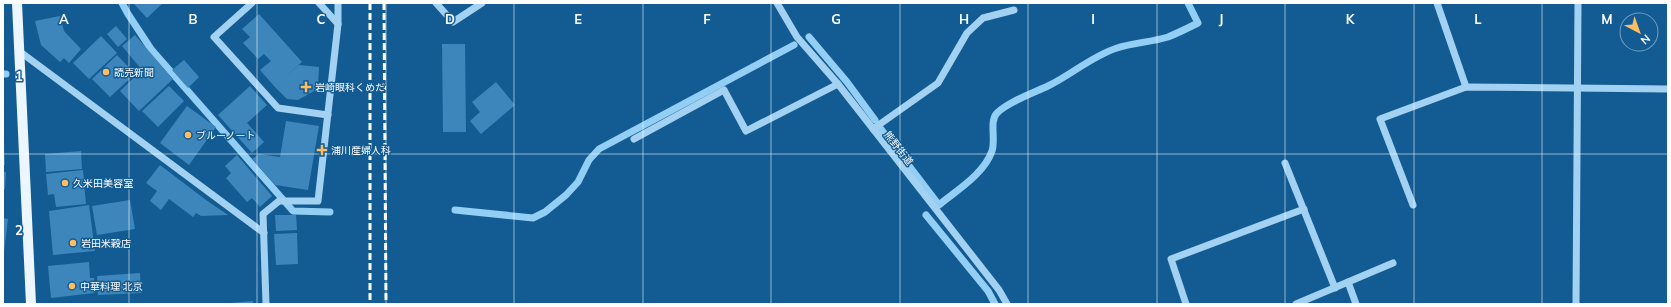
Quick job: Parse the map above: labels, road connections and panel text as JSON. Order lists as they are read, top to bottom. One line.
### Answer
{"streets":{"street":["熊野街道"]},"places":{"other":["読売新聞","ブルーノート","久米田美容室","岩田米穀店","中華料理 北京"],"health":["岩崎眼科くめだ","浦川産婦人科"]},"north":"bottom right","grid":{"columns":["A","B","C","D","E","F","G","H","I","J","K","L","M"],"rows":["1","2"]}}
